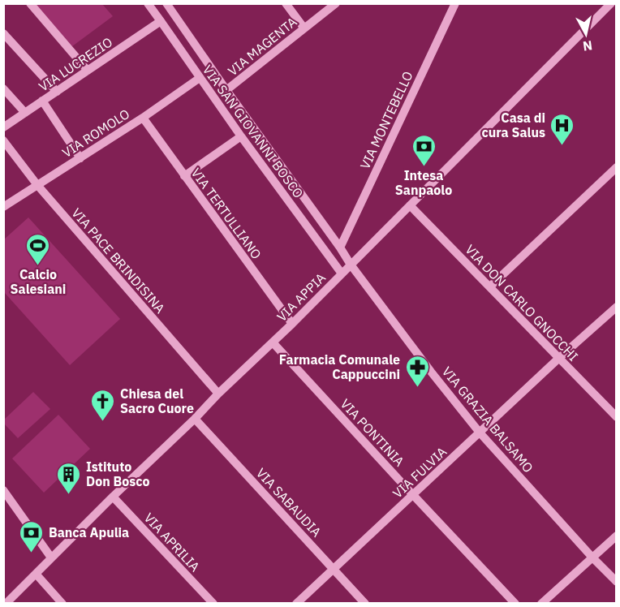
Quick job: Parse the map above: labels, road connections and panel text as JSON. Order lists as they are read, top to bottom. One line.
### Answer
{"streets":{"street":["VIA MAGENTA","VIA LUCREZIO","VIA MONTEBELLO","VIA SAN GIOVANNI BOSCO","VIA ROMOLO","VIA TERTULLIANO","VIA PACE BRINDISINA","VIA APPIA","VIA DON CARLO GNOCCHI","VIA GRAZIA BALSAMO","VIA PONTINIA","VIA FULVIA","VIA SABAUDIA","VIA APRILIA"]},"crossings":[["VIA MAGENTA","VIA SAN GIOVANNI BOSCO"],["VIA LUCREZIO","VIA SAN GIOVANNI BOSCO"],["VIA MONTEBELLO","VIA SAN GIOVANNI BOSCO"],["VIA SAN GIOVANNI BOSCO","VIA ROMOLO"],["VIA SAN GIOVANNI BOSCO","VIA APPIA"],["VIA SAN GIOVANNI BOSCO","VIA GRAZIA BALSAMO"],["VIA ROMOLO","VIA TERTULLIANO"],["VIA ROMOLO","VIA PACE BRINDISINA"],["VIA TERTULLIANO","VIA APPIA"],["VIA PACE BRINDISINA","VIA APPIA"],["VIA APPIA","VIA DON CARLO GNOCCHI"],["VIA APPIA","VIA GRAZIA BALSAMO"],["VIA APPIA","VIA PONTINIA"],["VIA APPIA","VIA SABAUDIA"],["VIA APPIA","VIA APRILIA"],["VIA DON CARLO GNOCCHI","VIA FULVIA"],["VIA GRAZIA BALSAMO","VIA FULVIA"],["VIA PONTINIA","VIA FULVIA"],["VIA FULVIA","VIA SABAUDIA"]],"places":{"hospital":["Casa di cura Salus"],"bank":["Intesa Sanpaolo","Banca Apulia"],"sports":["Calcio Salesiani"],"pharmacy":["Farmacia Comunale Cappuccini"],"church":["Chiesa del Sacro Cuore"],"building":["Istituto Don Bosco"]},"north":"bottom"}
